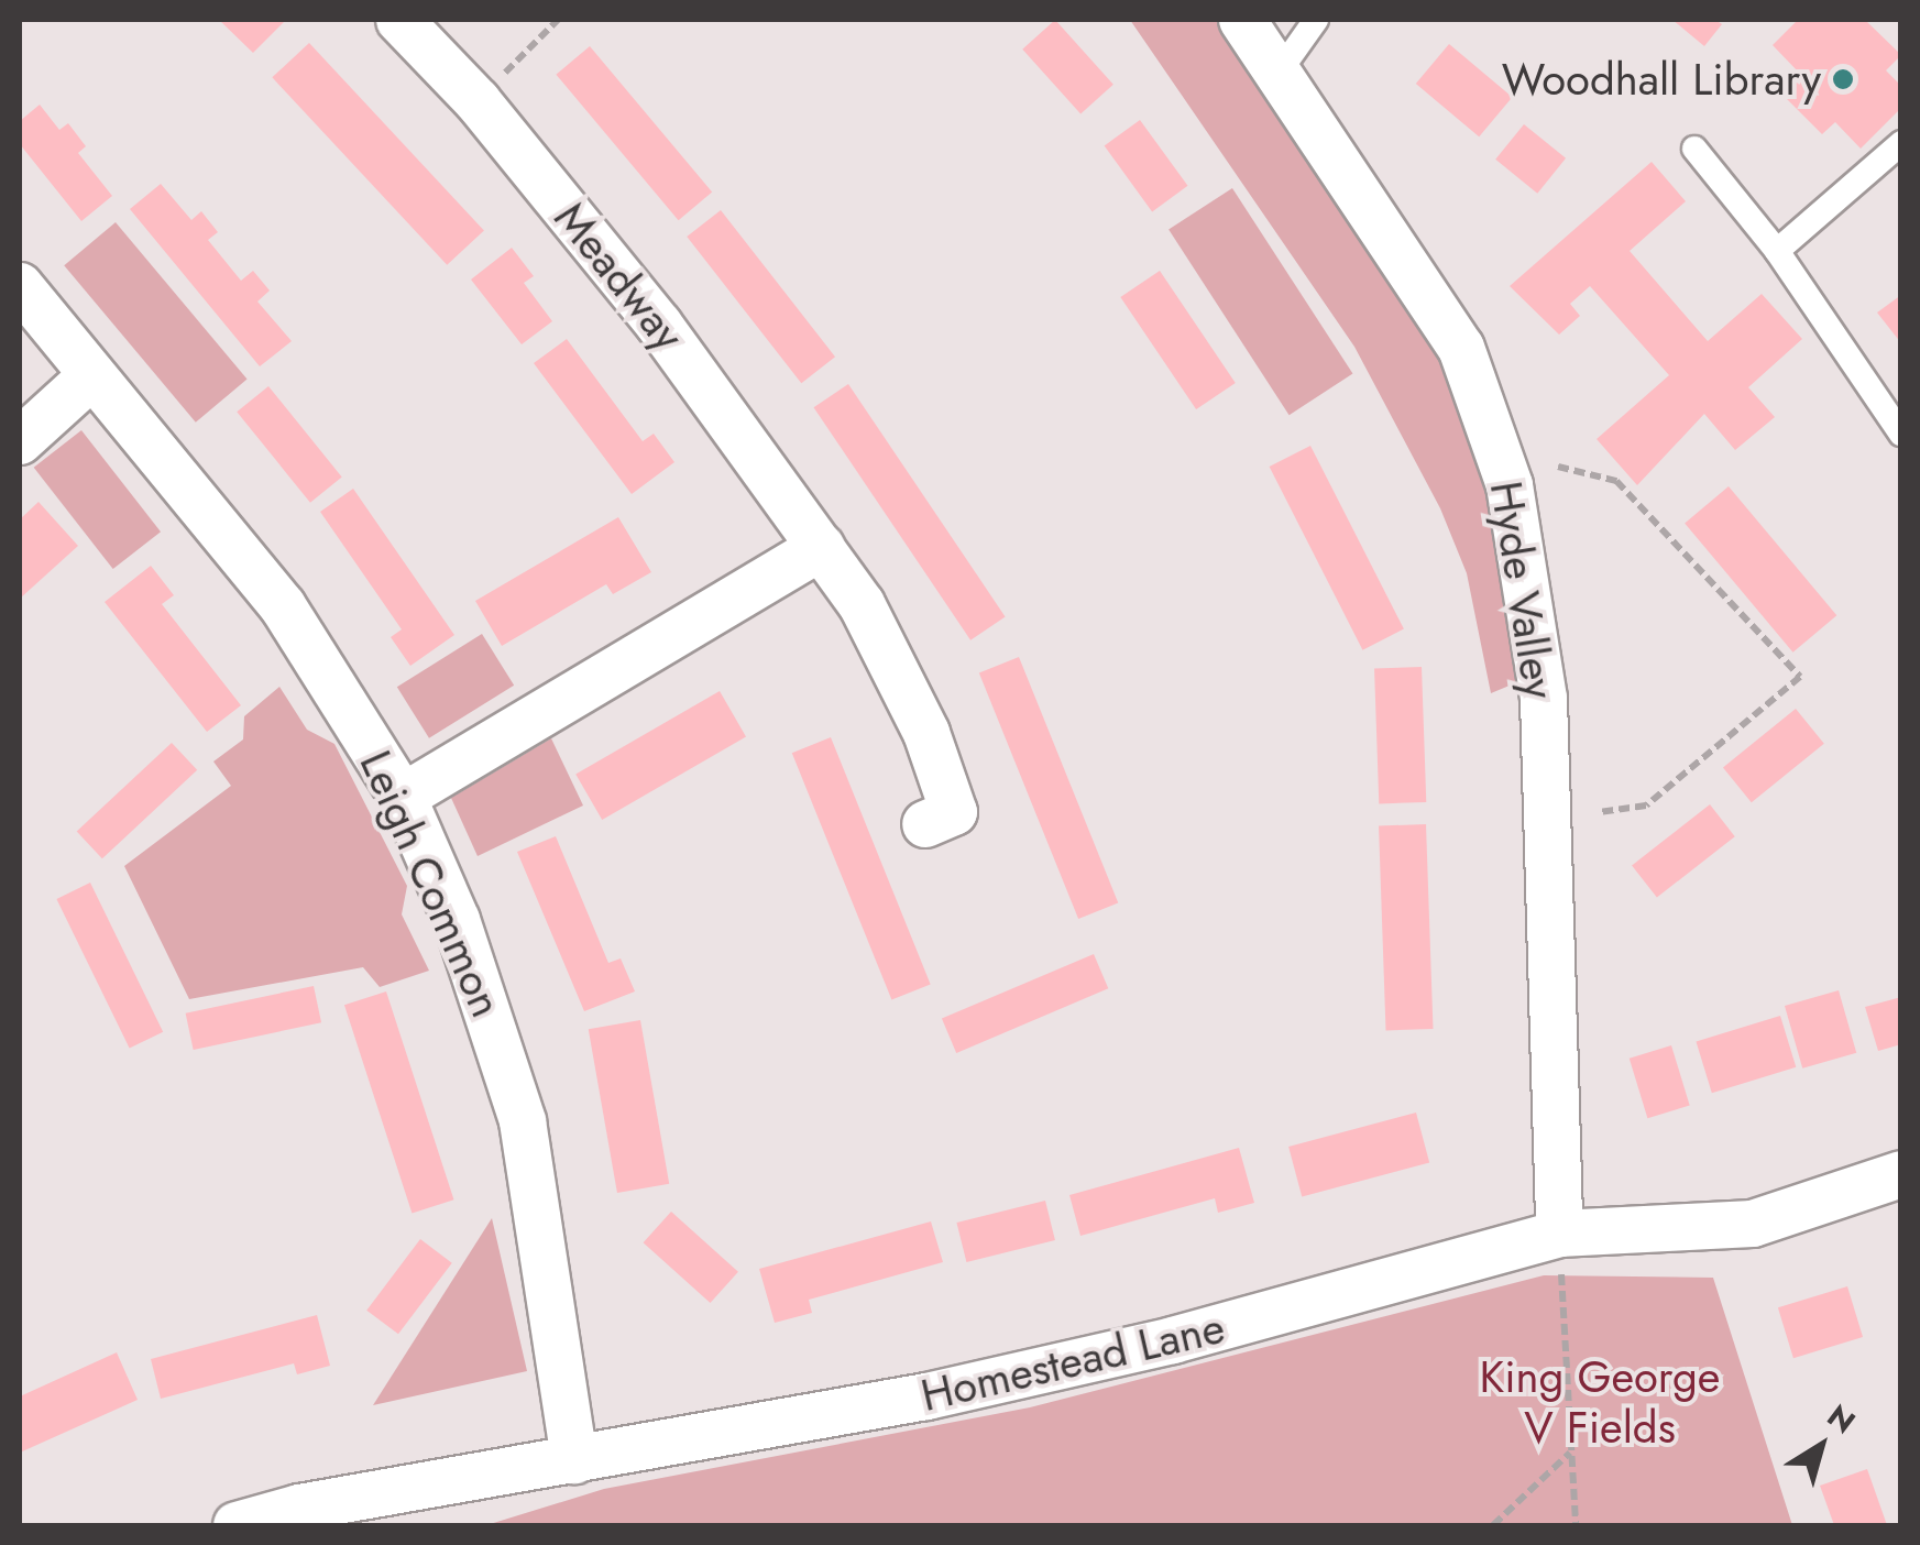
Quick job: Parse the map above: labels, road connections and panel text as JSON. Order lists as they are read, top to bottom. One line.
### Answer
{"streets":{"street":["Meadway","Hyde Valley","Leigh Common","Homestead Lane"]},"crossings":[["Hyde Valley","Homestead Lane"],["Leigh Common","Homestead Lane"]],"parks":["King George V Fields"],"places":["Woodhall Library"],"north":"top right"}
